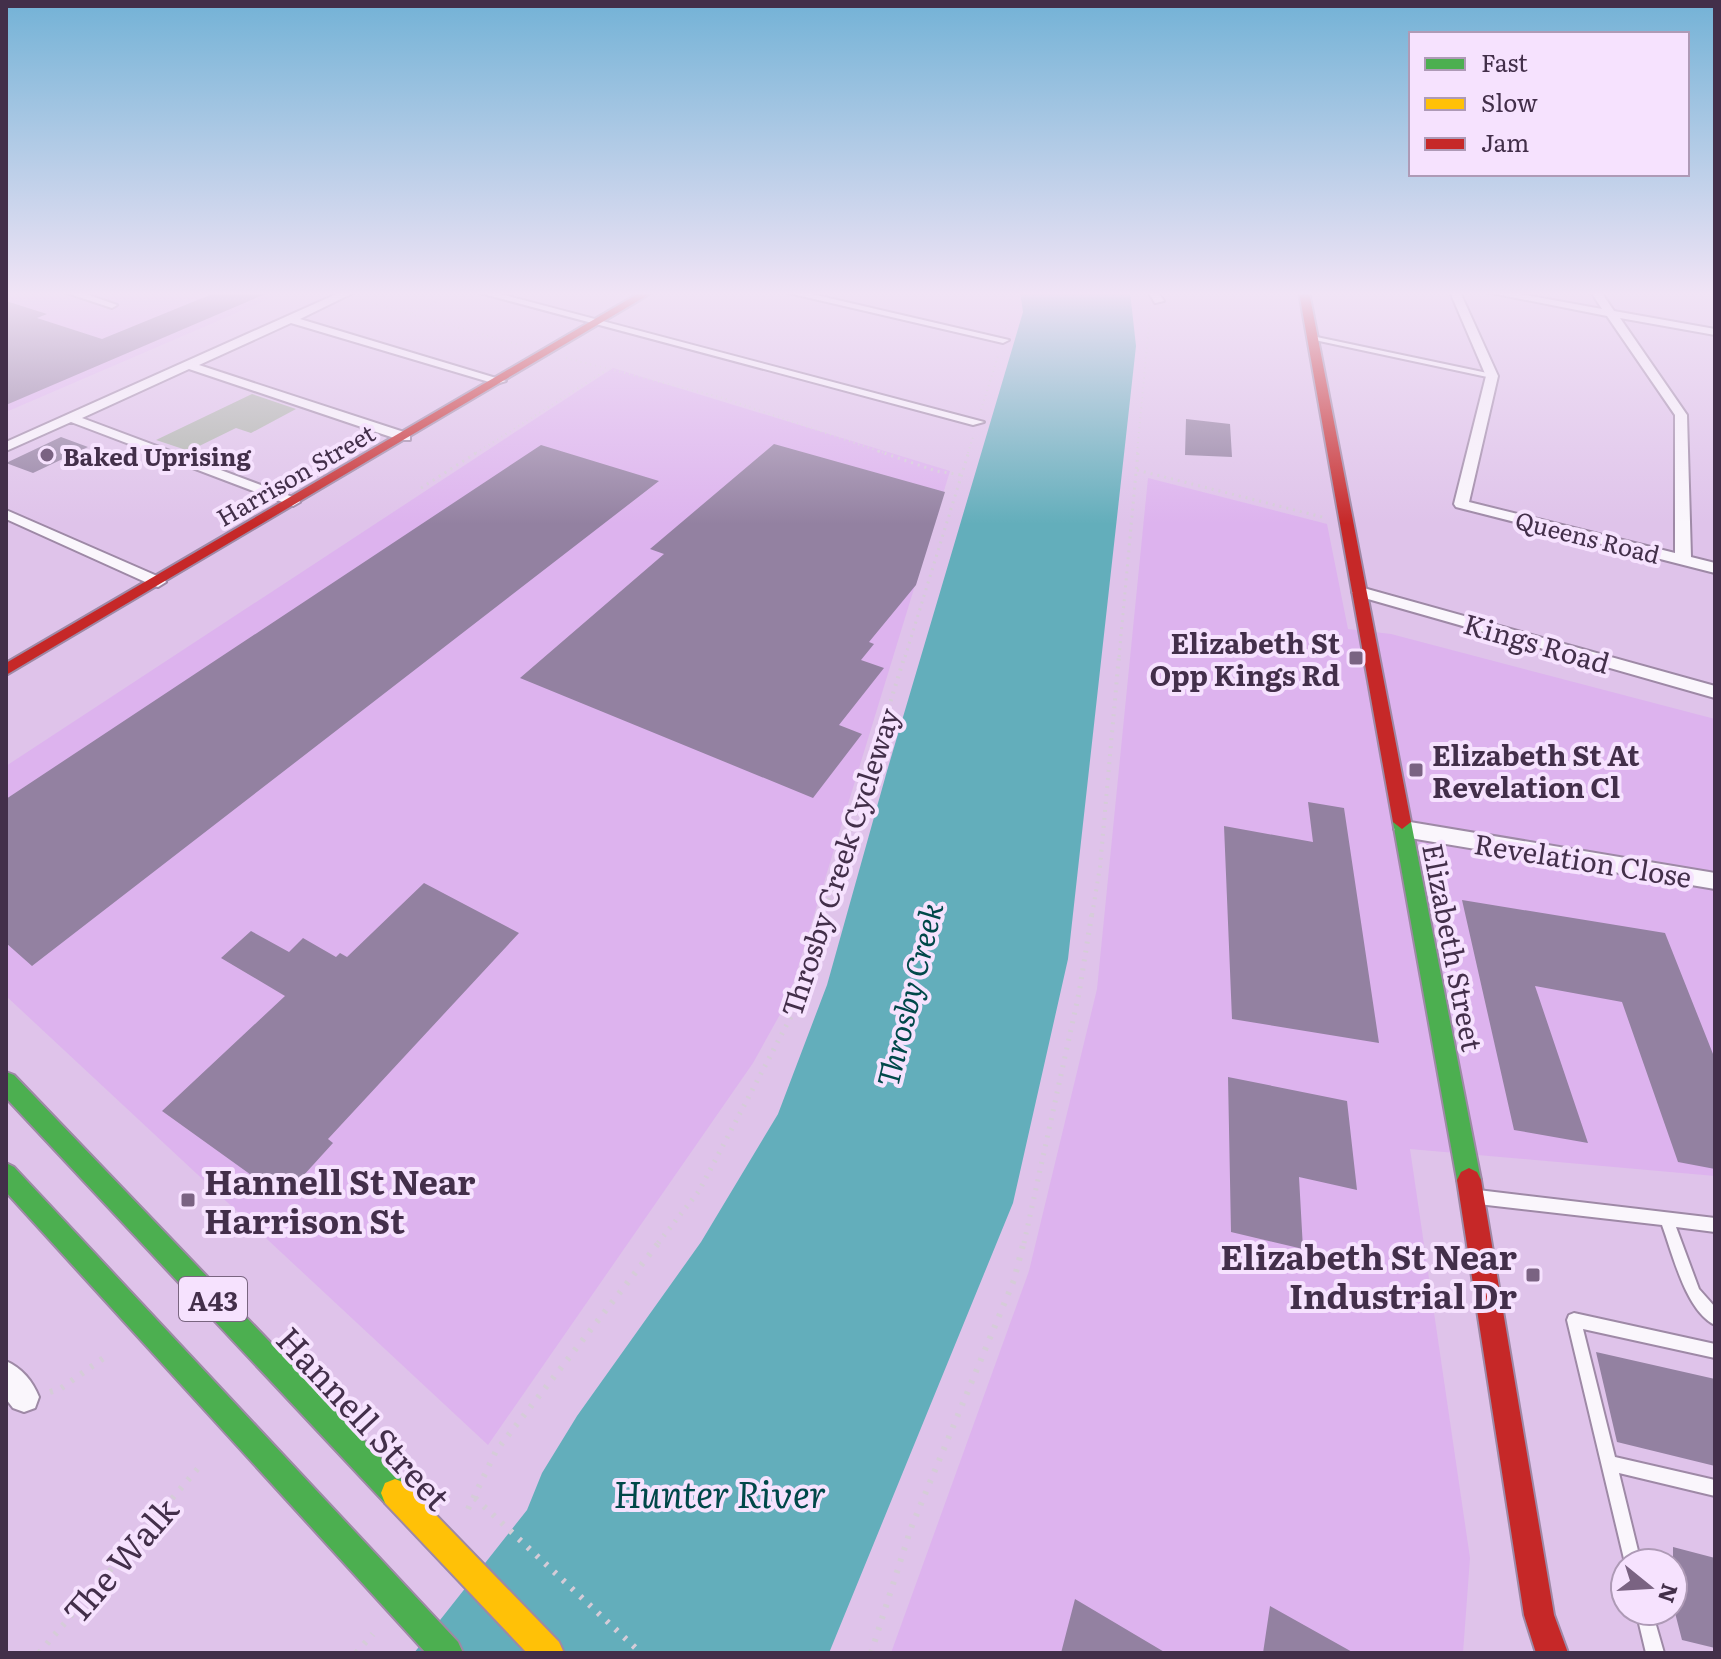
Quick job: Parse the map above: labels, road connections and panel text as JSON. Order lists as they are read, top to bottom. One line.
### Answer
{"streets":{"main road":["Harrison Street","Elizabeth Street","A43","Hannell Street"],"street":["Queens Road","Kings Road","Revelation Close"],"path":["Throsby Creek Cycleway","The Walk"]},"crossings":[["Kings Road","Elizabeth Street"],["Revelation Close","Elizabeth Street"]],"water":["Throsby Creek","Hunter River"],"places":{"other":["Baked Uprising"],"transit":["Elizabeth St Opp Kings Rd","Elizabeth St At Revelation Cl","Hannell St Near Harrison St","Elizabeth St Near Industrial Dr"]},"legend":["Fast","Slow","Jam"],"north":"right"}
